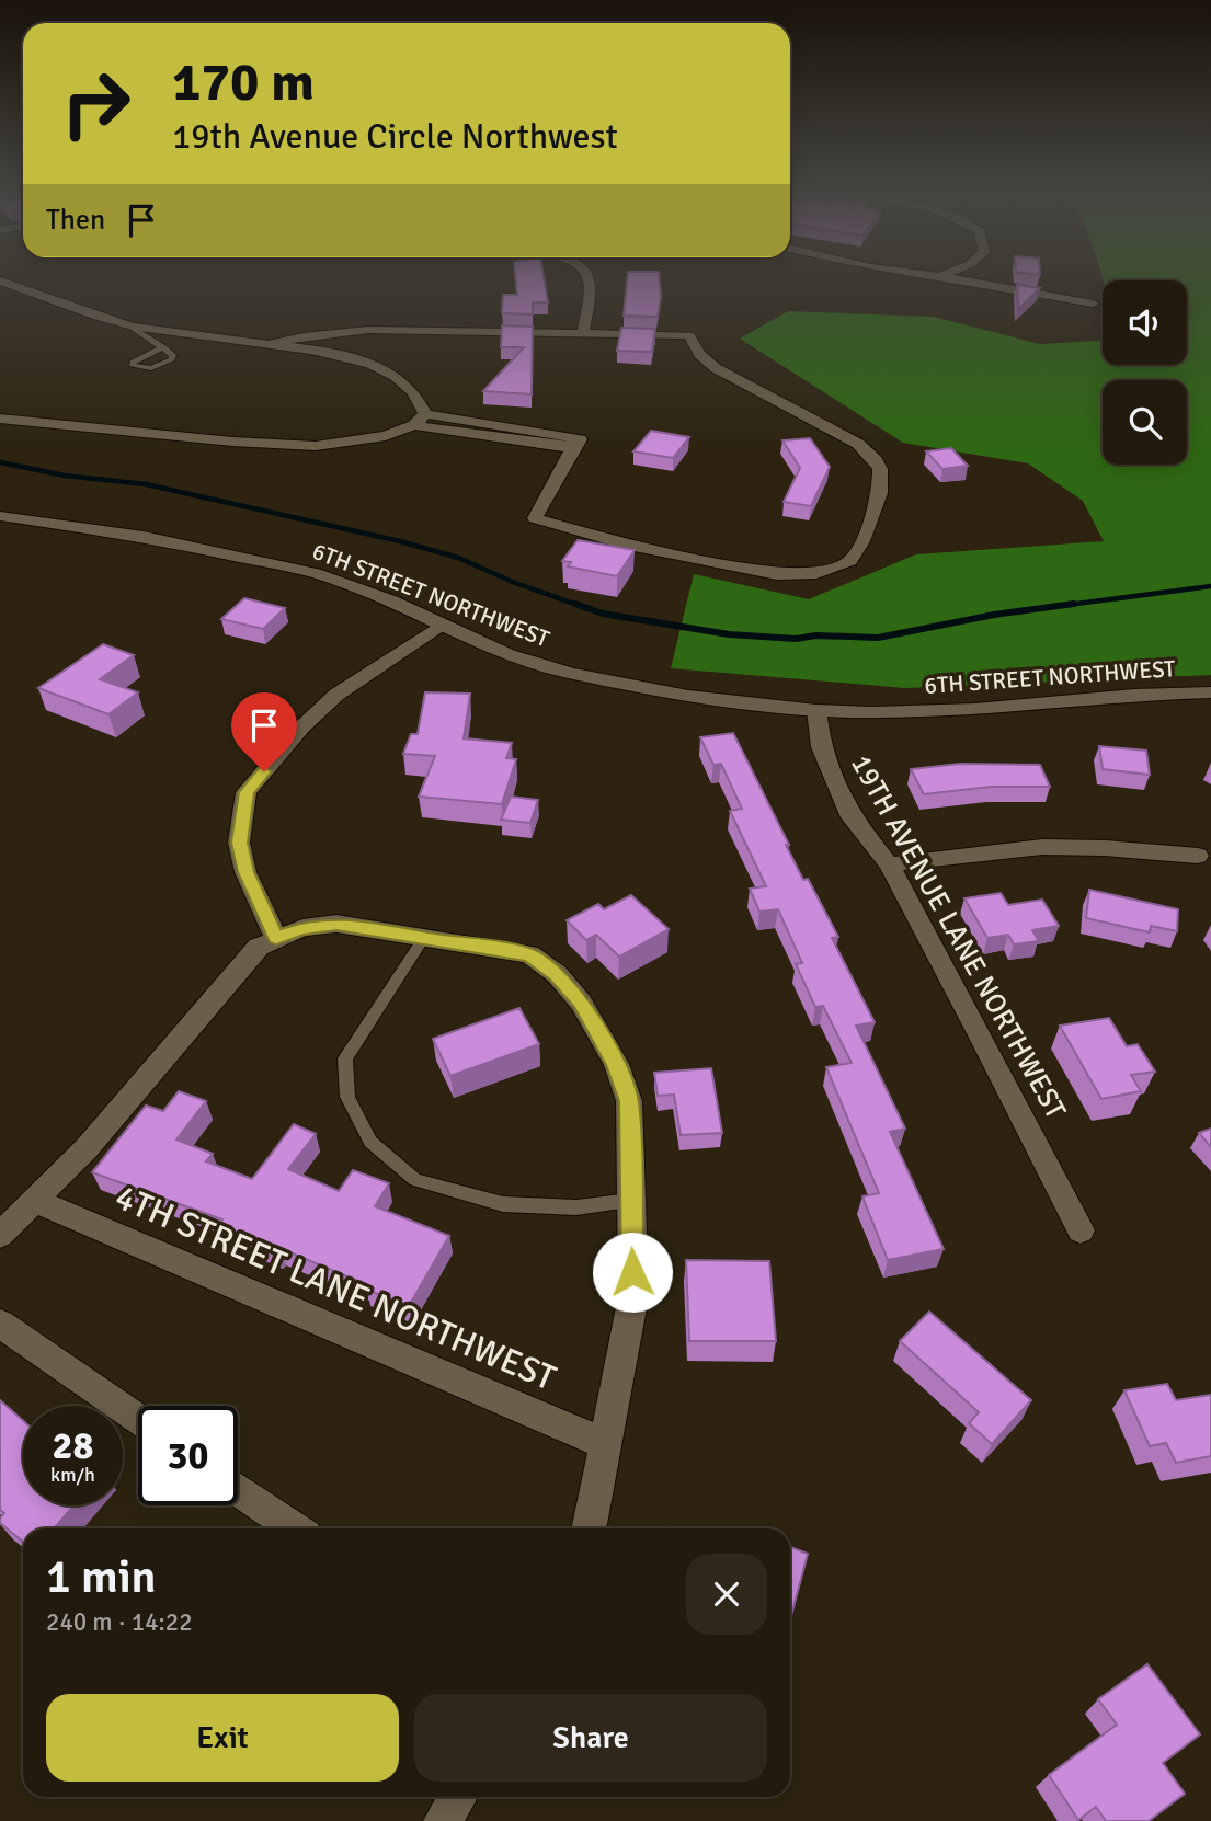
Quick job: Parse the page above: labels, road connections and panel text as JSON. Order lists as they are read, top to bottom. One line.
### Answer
{"streets":{"street":["6TH STREET NORTHWEST","19TH AVENUE LANE NORTHWEST","4TH STREET LANE NORTHWEST"]},"crossings":[["6TH STREET NORTHWEST","19TH AVENUE LANE NORTHWEST"]],"page":{"turn":["170 m","19th Avenue Circle Northwest"],"then":"Then","speed":"28 km/h","limit":"30","heading":["1 min","240 m · 14:22"],"buttons":["Exit","Share"]}}
